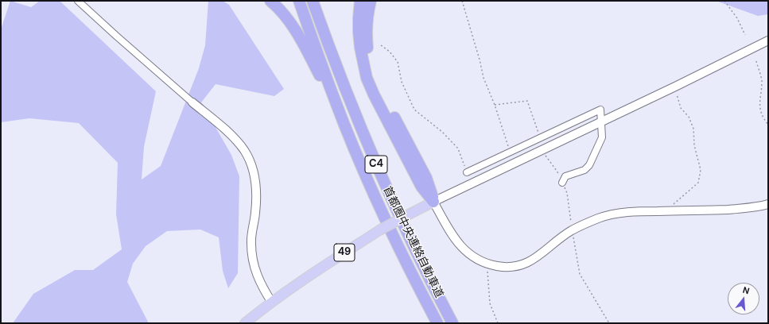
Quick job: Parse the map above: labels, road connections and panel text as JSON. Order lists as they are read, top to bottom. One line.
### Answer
{"streets":{"highway":["C4","首都圏中央連絡自動車道"],"main road":["49"]},"north":"top"}
